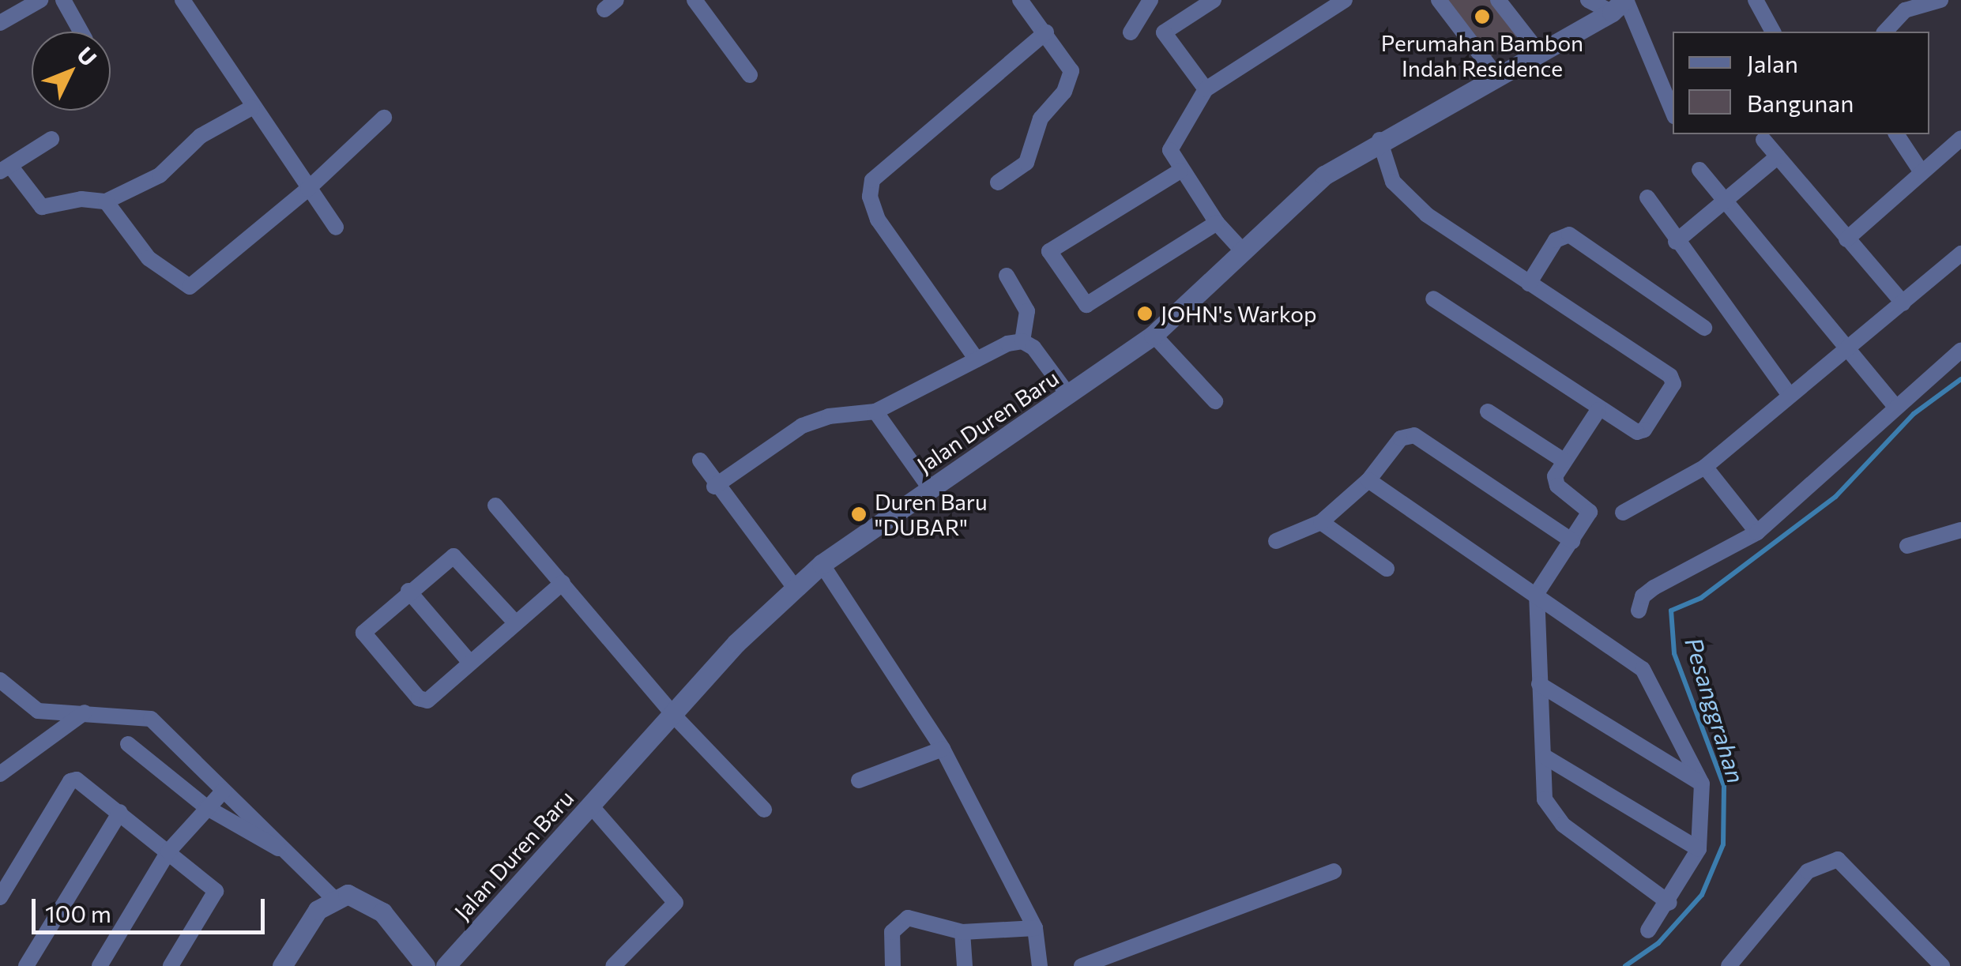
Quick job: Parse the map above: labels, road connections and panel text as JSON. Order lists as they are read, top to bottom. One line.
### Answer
{"streets":{"street":["Jalan Duren Baru"]},"water":["Pesanggrahan"],"places":["Perumahan Bambon Indah Residence","JOHN's Warkop","Duren Baru \"DUBAR\""],"legend":["Jalan","Bangunan"],"scale_bar":"100 m","north":"top right"}
